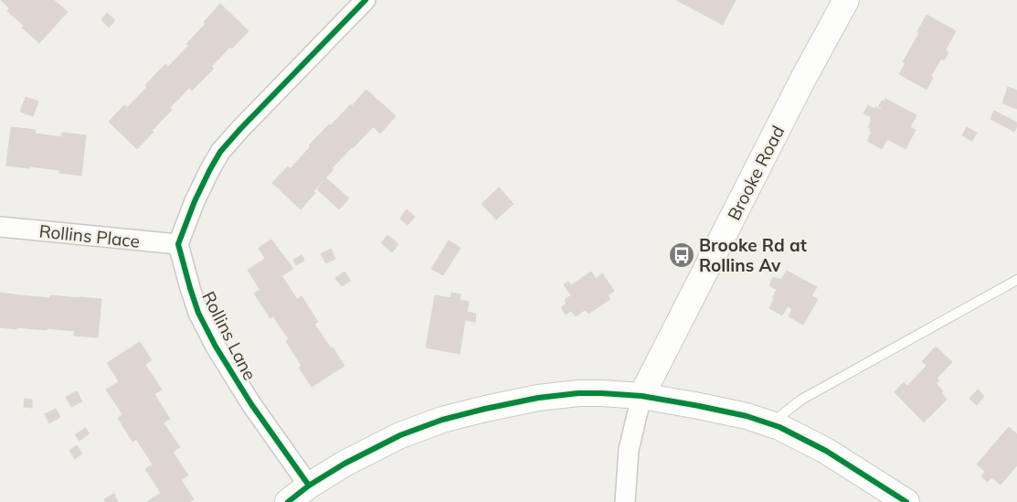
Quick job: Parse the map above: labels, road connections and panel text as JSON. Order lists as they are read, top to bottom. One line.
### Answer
{"streets":{"street":["Brooke Road","Rollins Place","Rollins Lane"]},"crossings":[["Rollins Place","Rollins Lane"]],"places":{"bus stop":["Brooke Rd at Rollins Av"]}}
